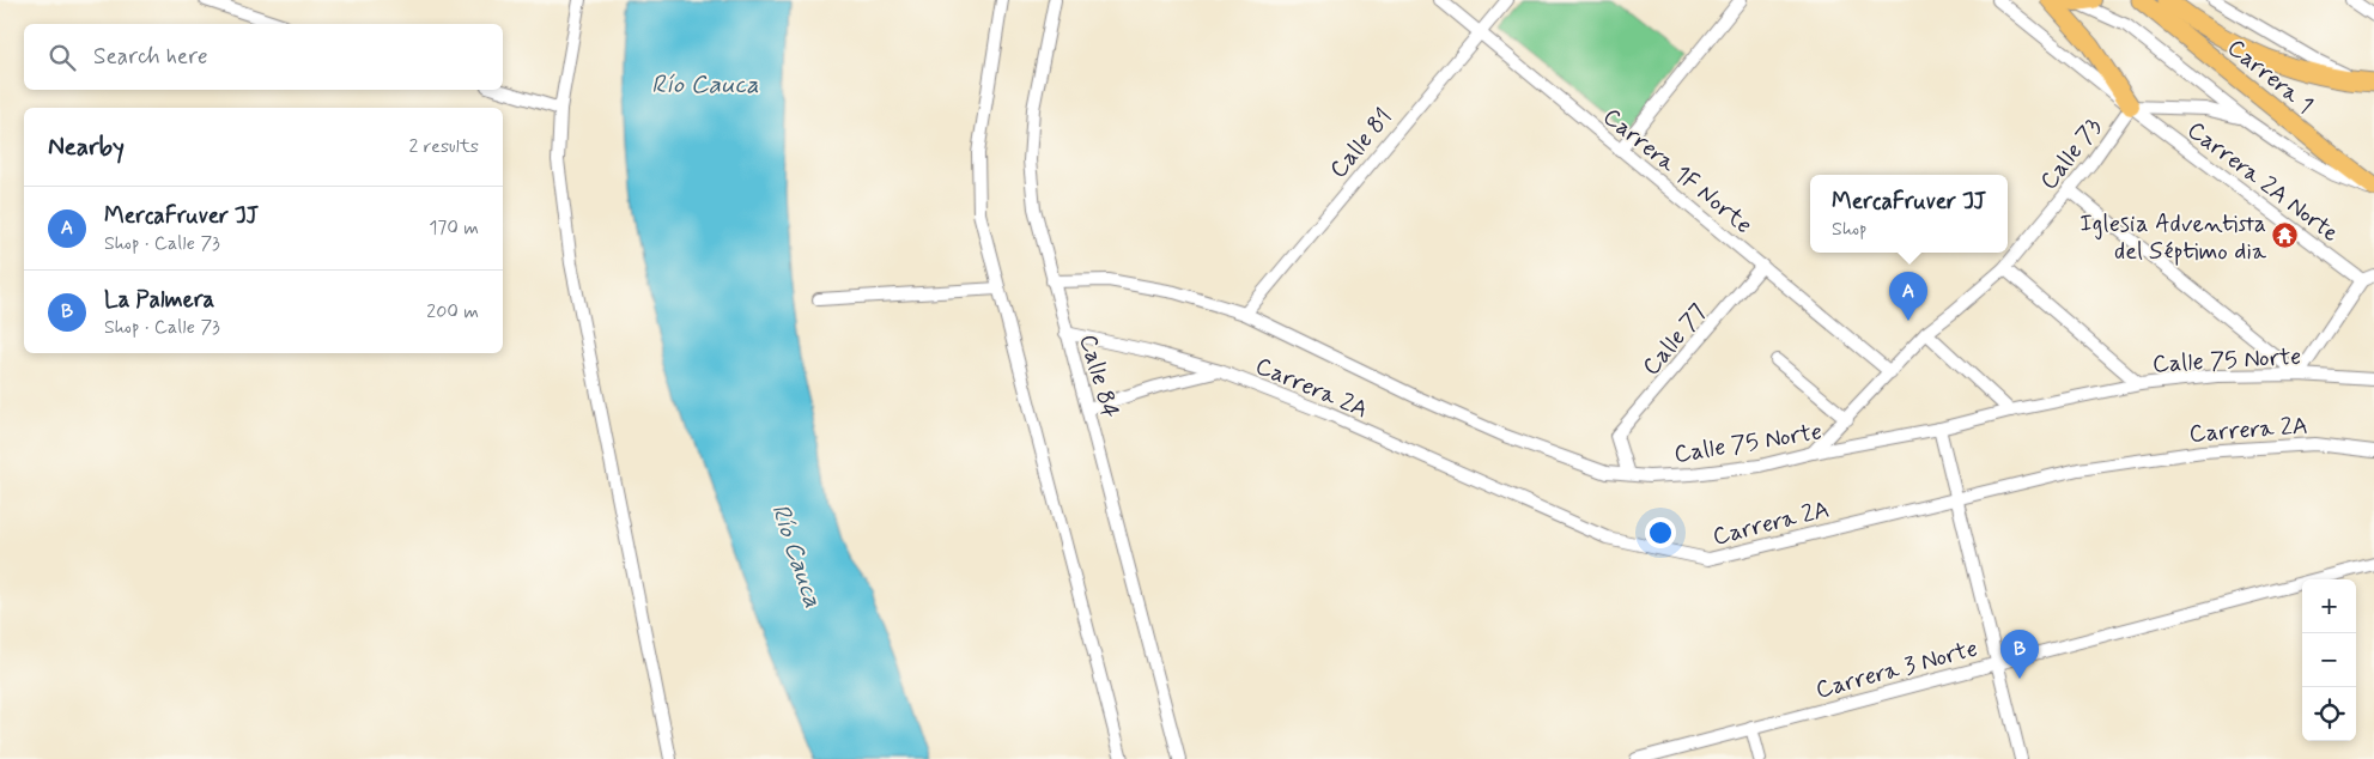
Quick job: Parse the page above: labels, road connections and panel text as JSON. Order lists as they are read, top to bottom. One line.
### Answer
{"streets":{"highway":["Carrera 1"],"street":["Calle 81","Calle 73","Carrera 1F Norte","Carrera 2A Norte","Calle 77","Calle 75 Norte","Calle 84","Carrera 2A","Carrera 3 Norte"]},"crossings":[["Calle 81","Carrera 1F Norte"],["Calle 81","Calle 75 Norte"],["Calle 73","Carrera 1F Norte"],["Calle 73","Carrera 2A Norte"],["Calle 73","Calle 75 Norte"],["Carrera 1F Norte","Calle 77"],["Calle 77","Calle 75 Norte"],["Calle 75 Norte","Calle 84"],["Calle 84","Carrera 2A"]],"water":["Río Cauca"],"places":{"temple":["Iglesia Adventista del Séptimo dia"]},"page":{"search":"Search here","heading":["Nearby","2 results"],"popup":["MercaFruver JJ","Shop"],"list":[{"mark":"A","name":"MercaFruver JJ","note":"Shop · Calle 73","value":"170 m"},{"mark":"B","name":"La Palmera","note":"Shop · Calle 73","value":"200 m"}],"pins":["A","B"],"map_buttons":["+","−"]}}
